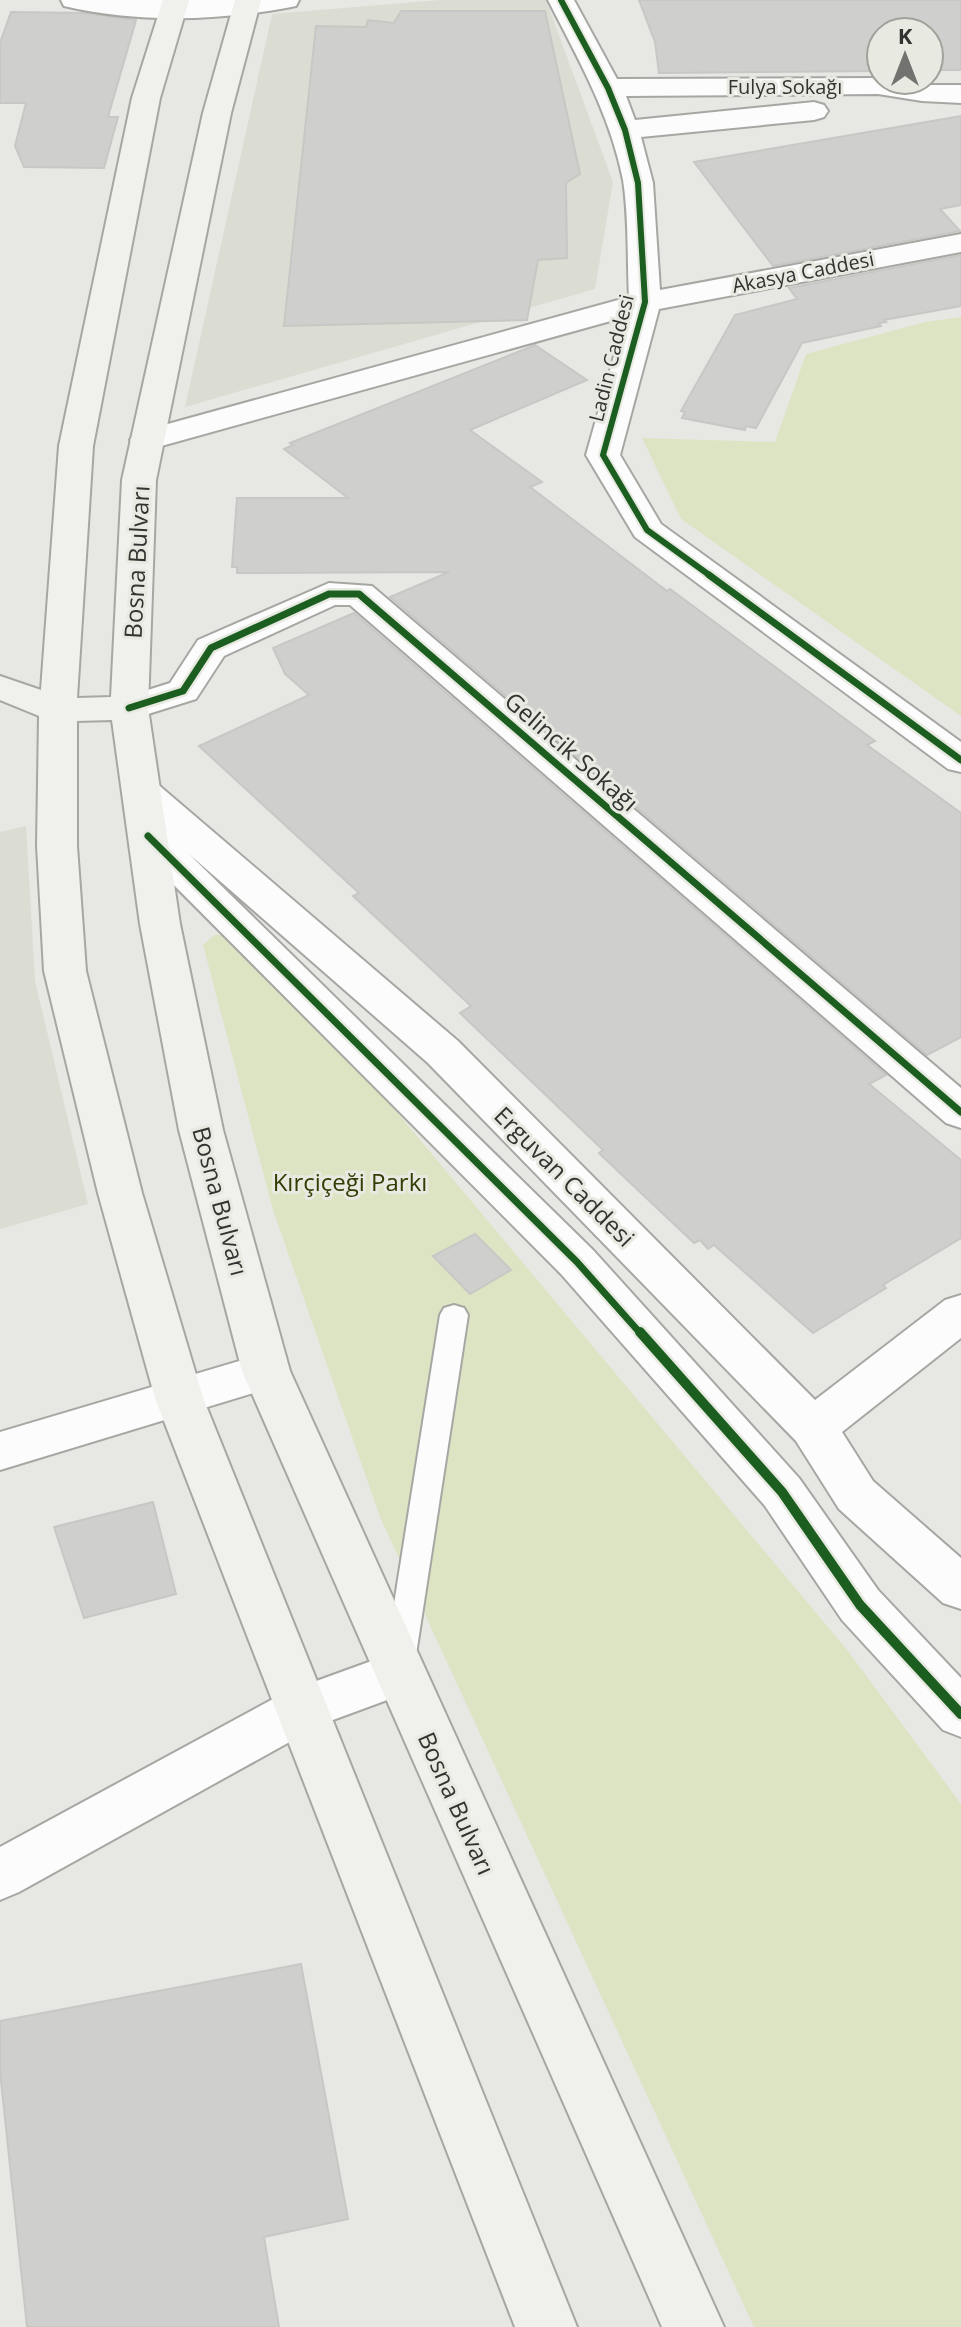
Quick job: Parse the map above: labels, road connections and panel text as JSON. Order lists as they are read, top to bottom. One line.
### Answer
{"streets":{"main road":["Bosna Bulvarı"],"street":["Fulya Sokağı","Akasya Caddesi","Ladin Caddesi","Gelincik Sokağı","Erguvan Caddesi"]},"crossings":[["Fulya Sokağı","Ladin Caddesi"],["Akasya Caddesi","Ladin Caddesi"],["Akasya Caddesi","Bosna Bulvarı"],["Bosna Bulvarı","Gelincik Sokağı"],["Bosna Bulvarı","Erguvan Caddesi"]],"parks":["Kırçiçeği Parkı"],"north":"top"}
